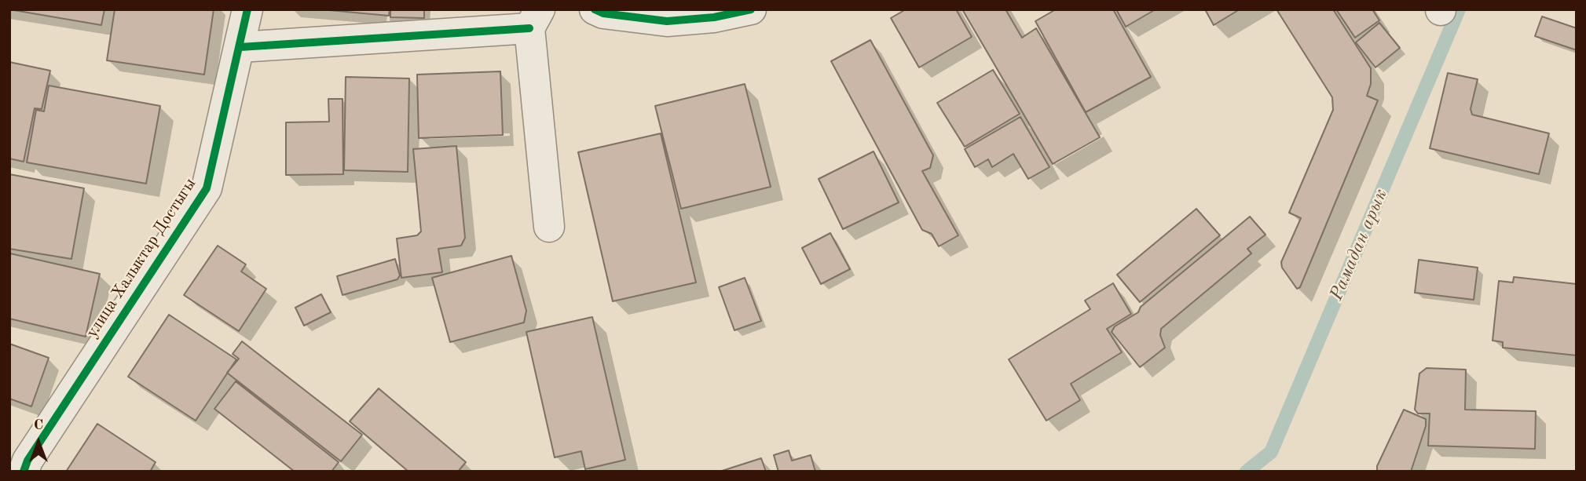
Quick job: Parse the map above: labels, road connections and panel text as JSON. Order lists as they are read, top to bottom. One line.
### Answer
{"streets":{"street":["улица Халыктар Достыгы"]},"water":["Рамадан арык"],"north":"top"}
